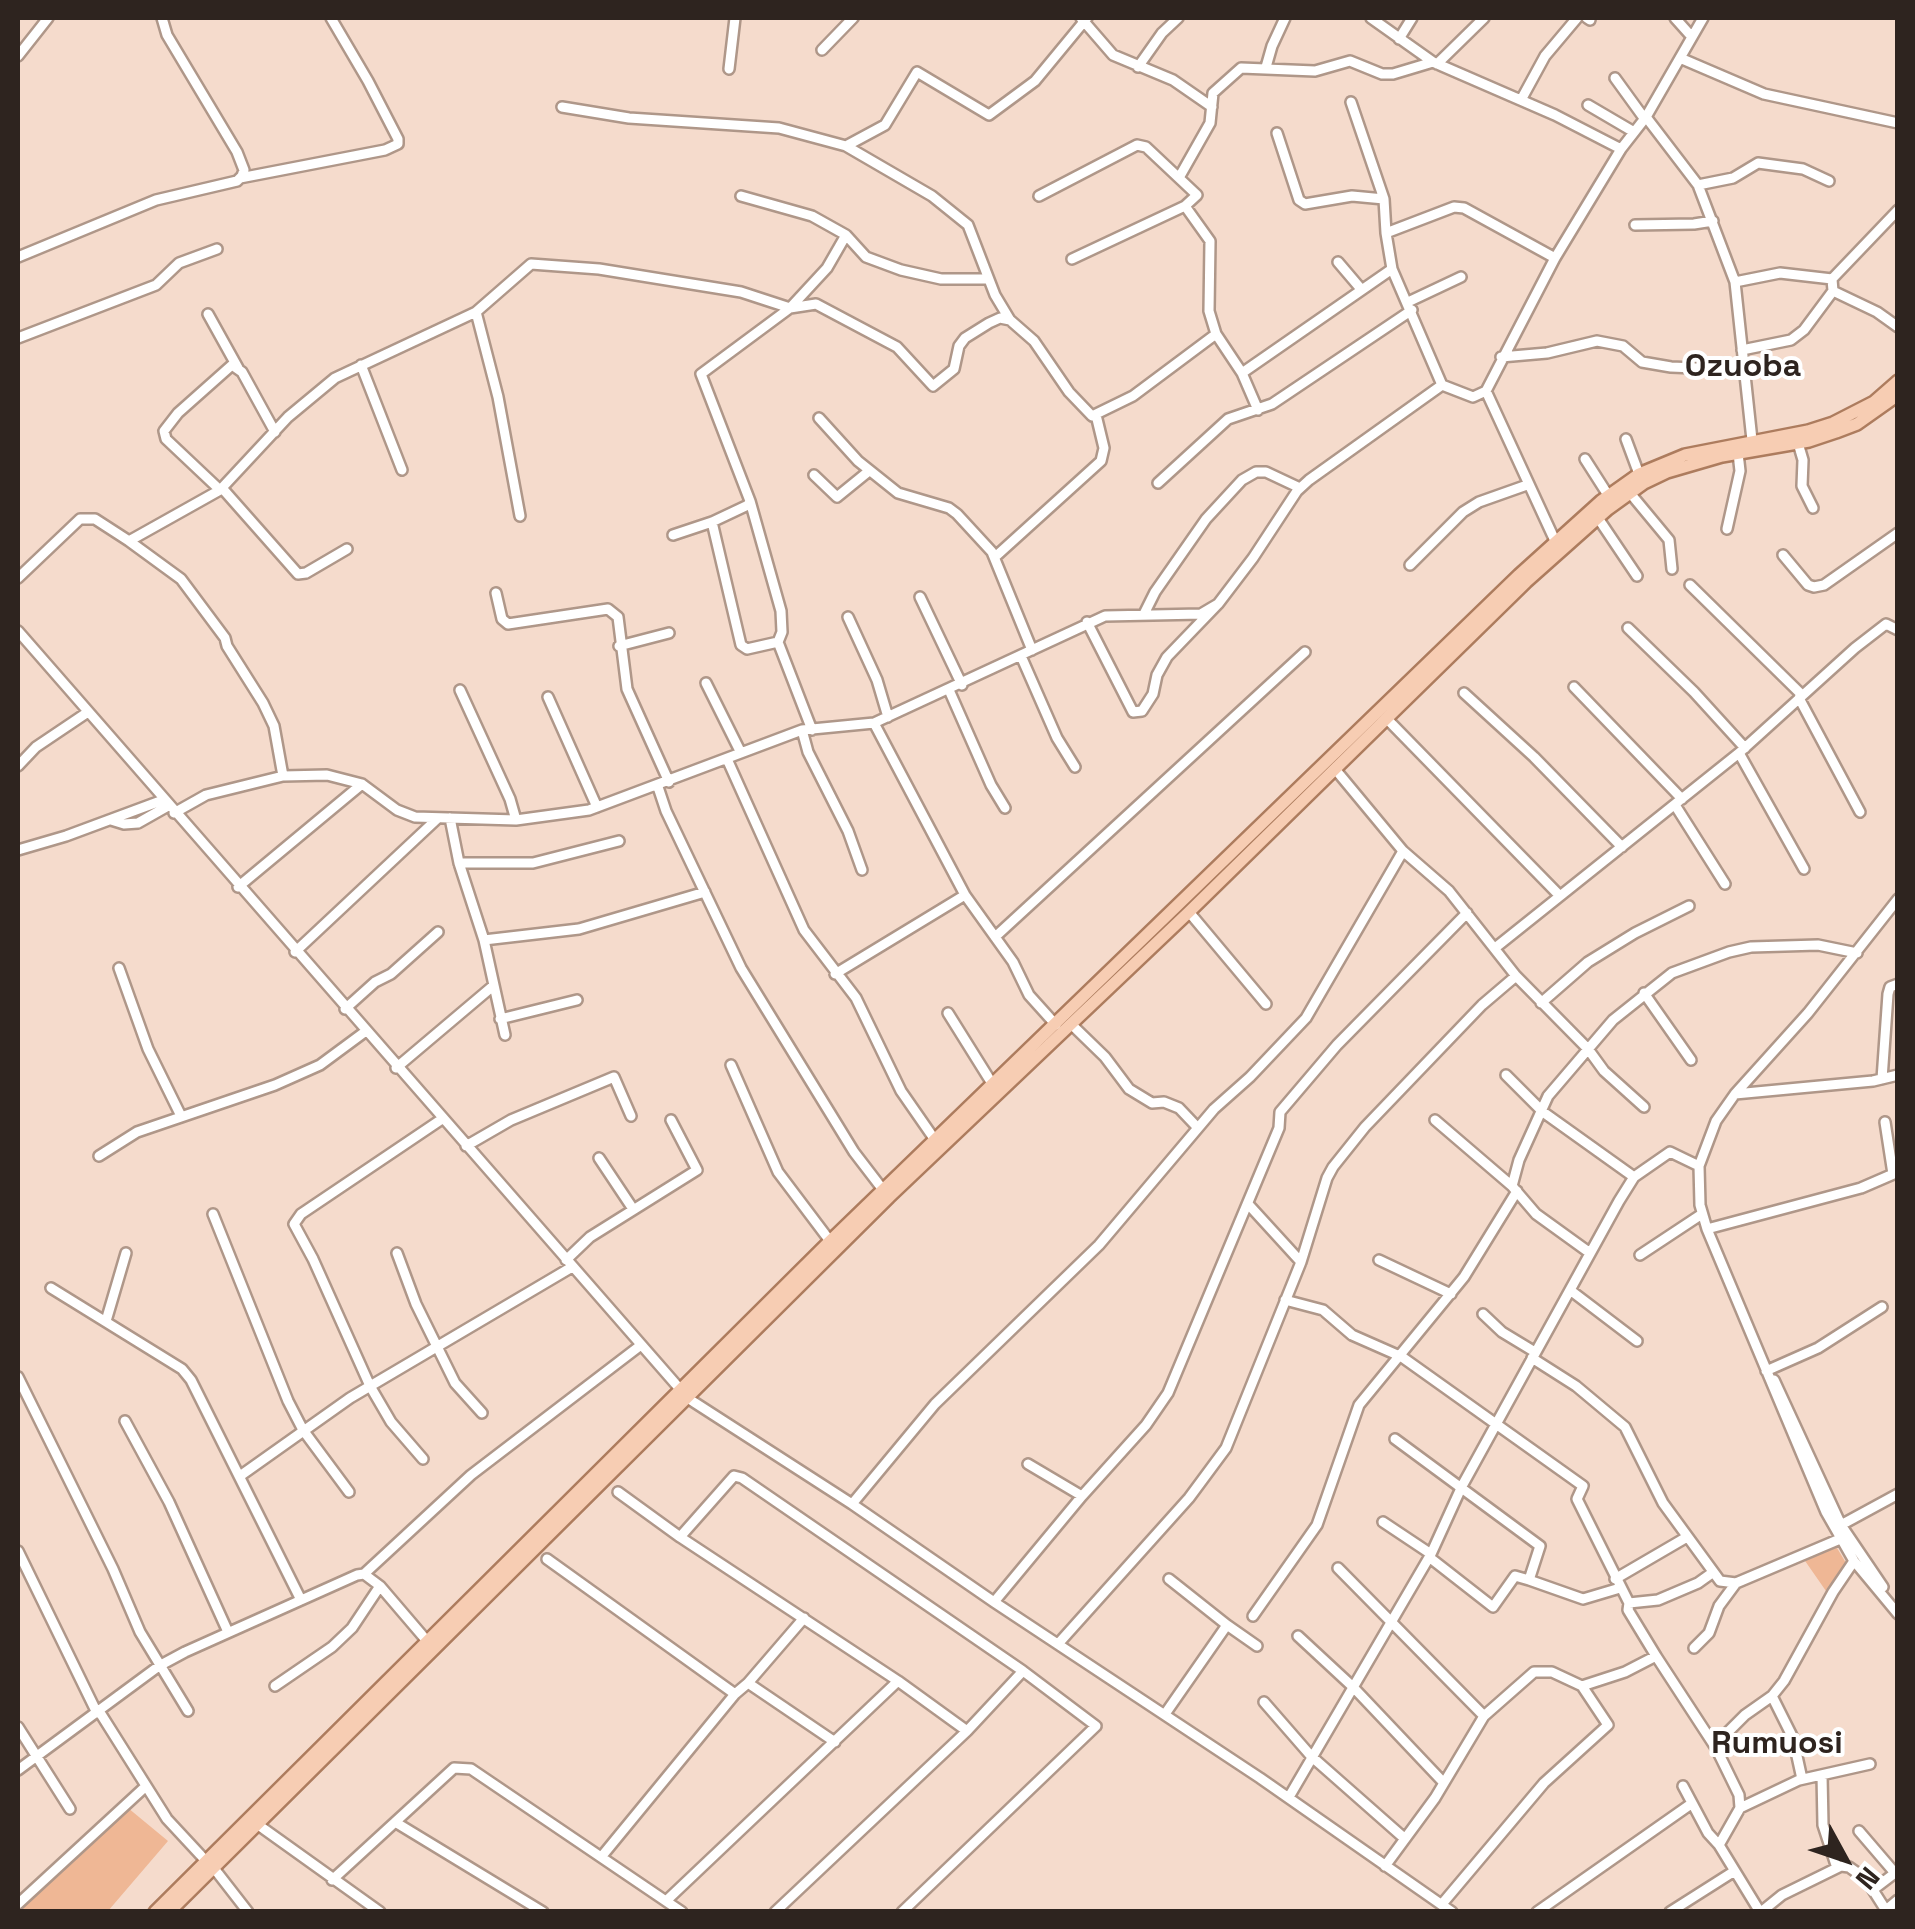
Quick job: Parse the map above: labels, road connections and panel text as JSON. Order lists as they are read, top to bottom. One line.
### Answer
{"districts":["Ozuoba","Rumuosi"],"north":"bottom right"}
